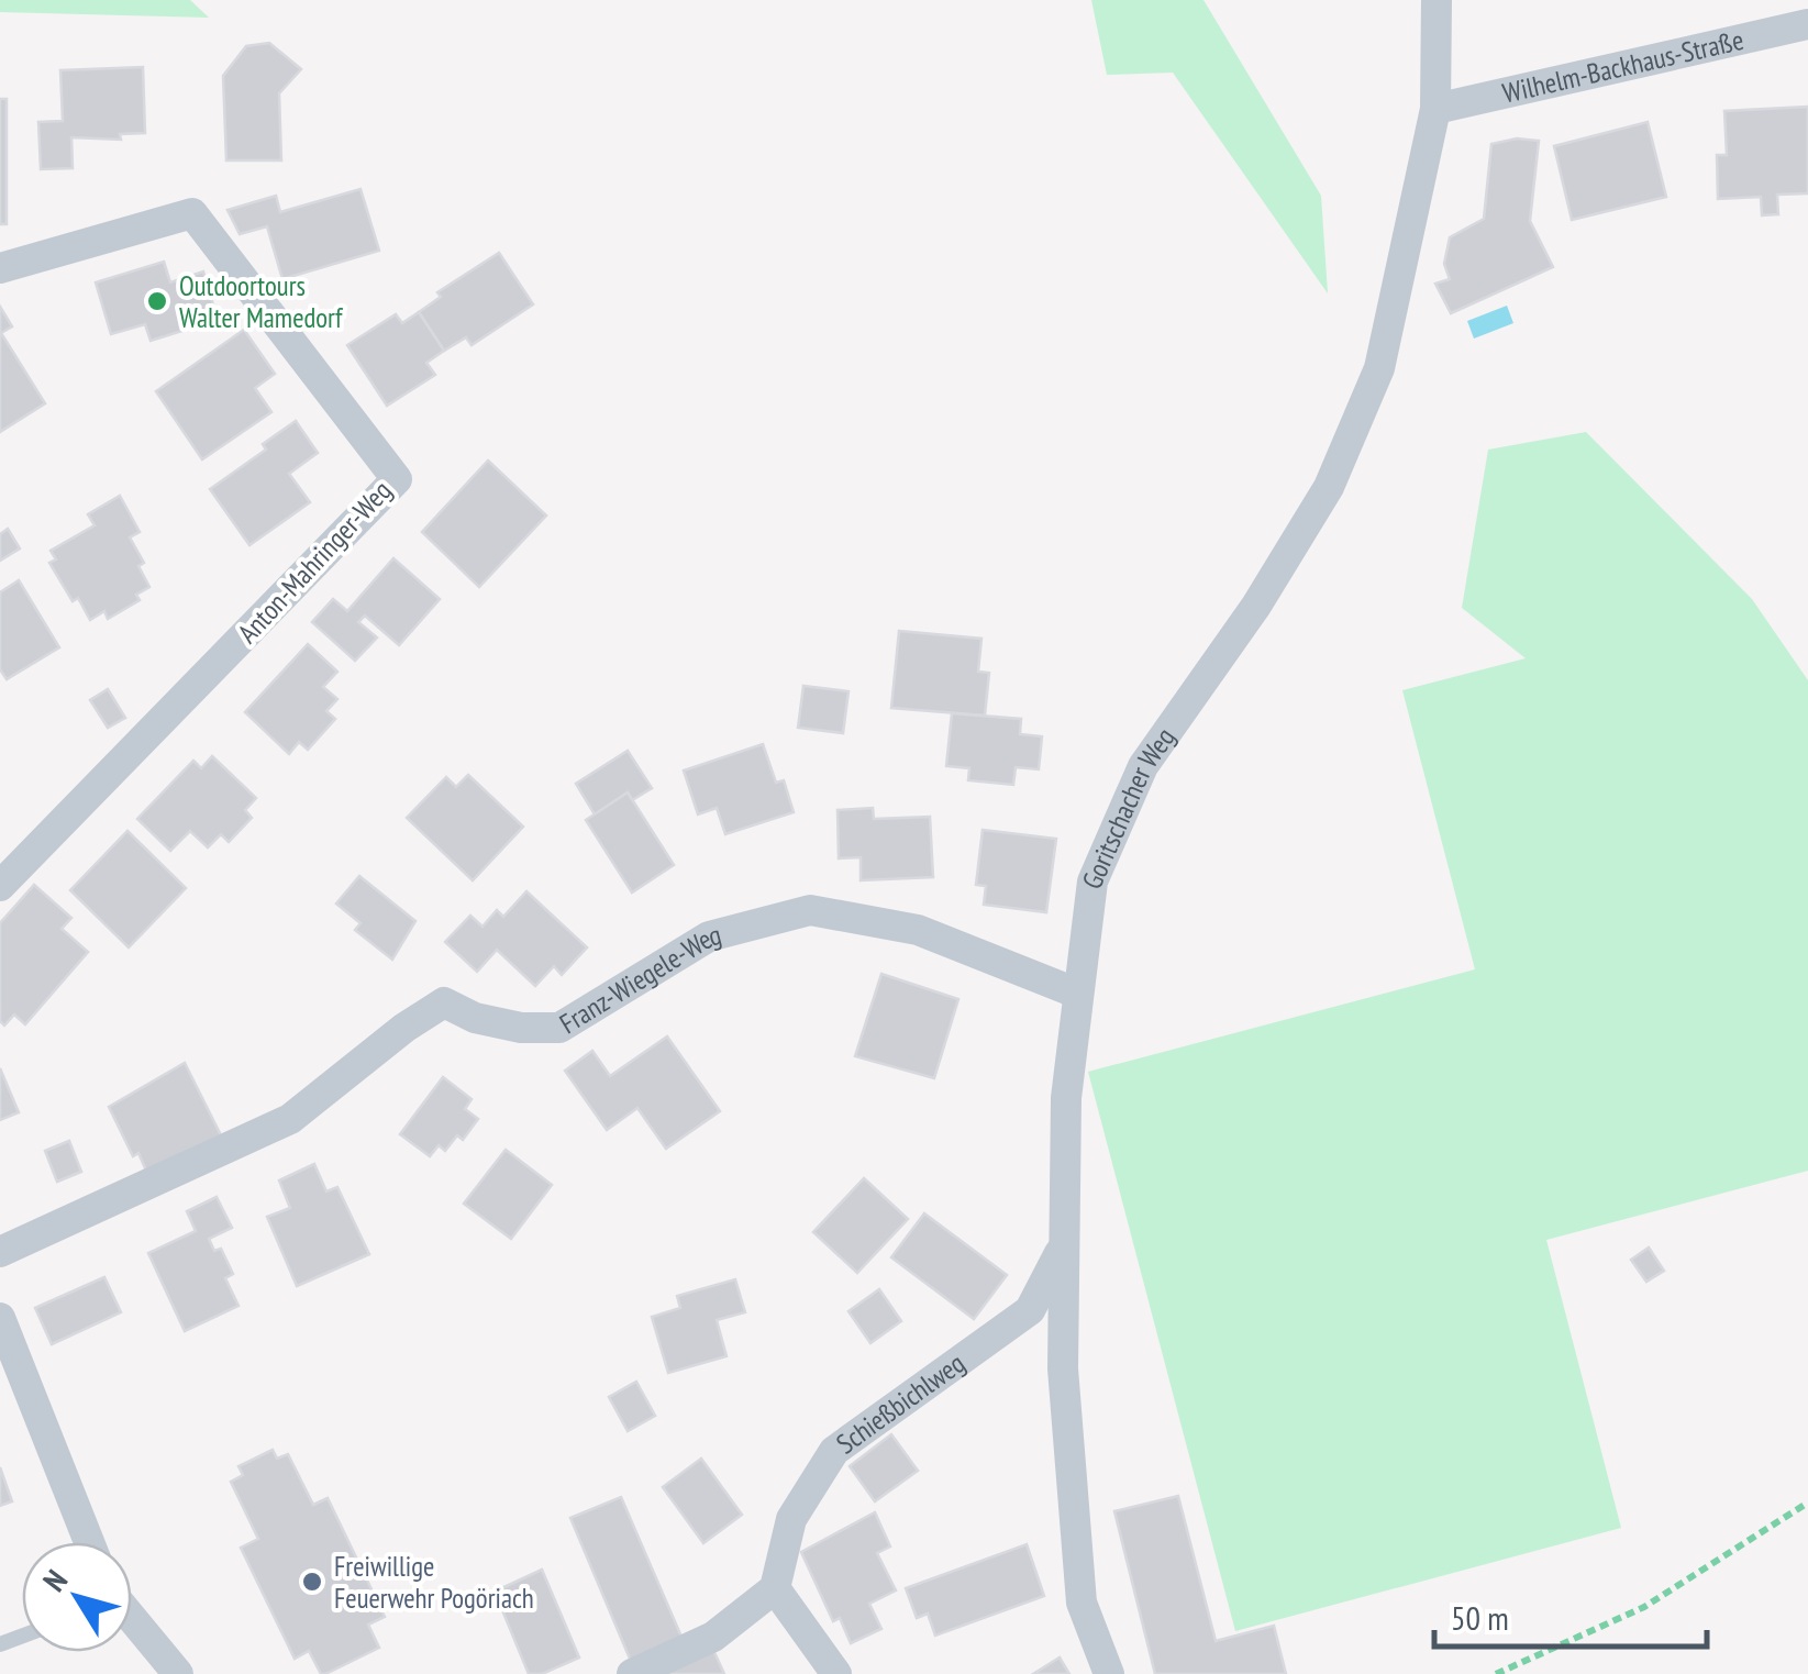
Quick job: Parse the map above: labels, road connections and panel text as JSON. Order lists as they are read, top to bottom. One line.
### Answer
{"streets":{"street":["Wilhelm-Backhaus-Straße","Anton-Mahringer-Weg","Goritschacher Weg","Franz-Wiegele-Weg","Schießbichlweg"]},"crossings":[["Wilhelm-Backhaus-Straße","Goritschacher Weg"],["Goritschacher Weg","Franz-Wiegele-Weg"],["Goritschacher Weg","Schießbichlweg"]],"places":["Outdoortours Walter Mamedorf","Freiwillige Feuerwehr Pogöriach"],"scale_bar":"50 m","north":"top left"}
